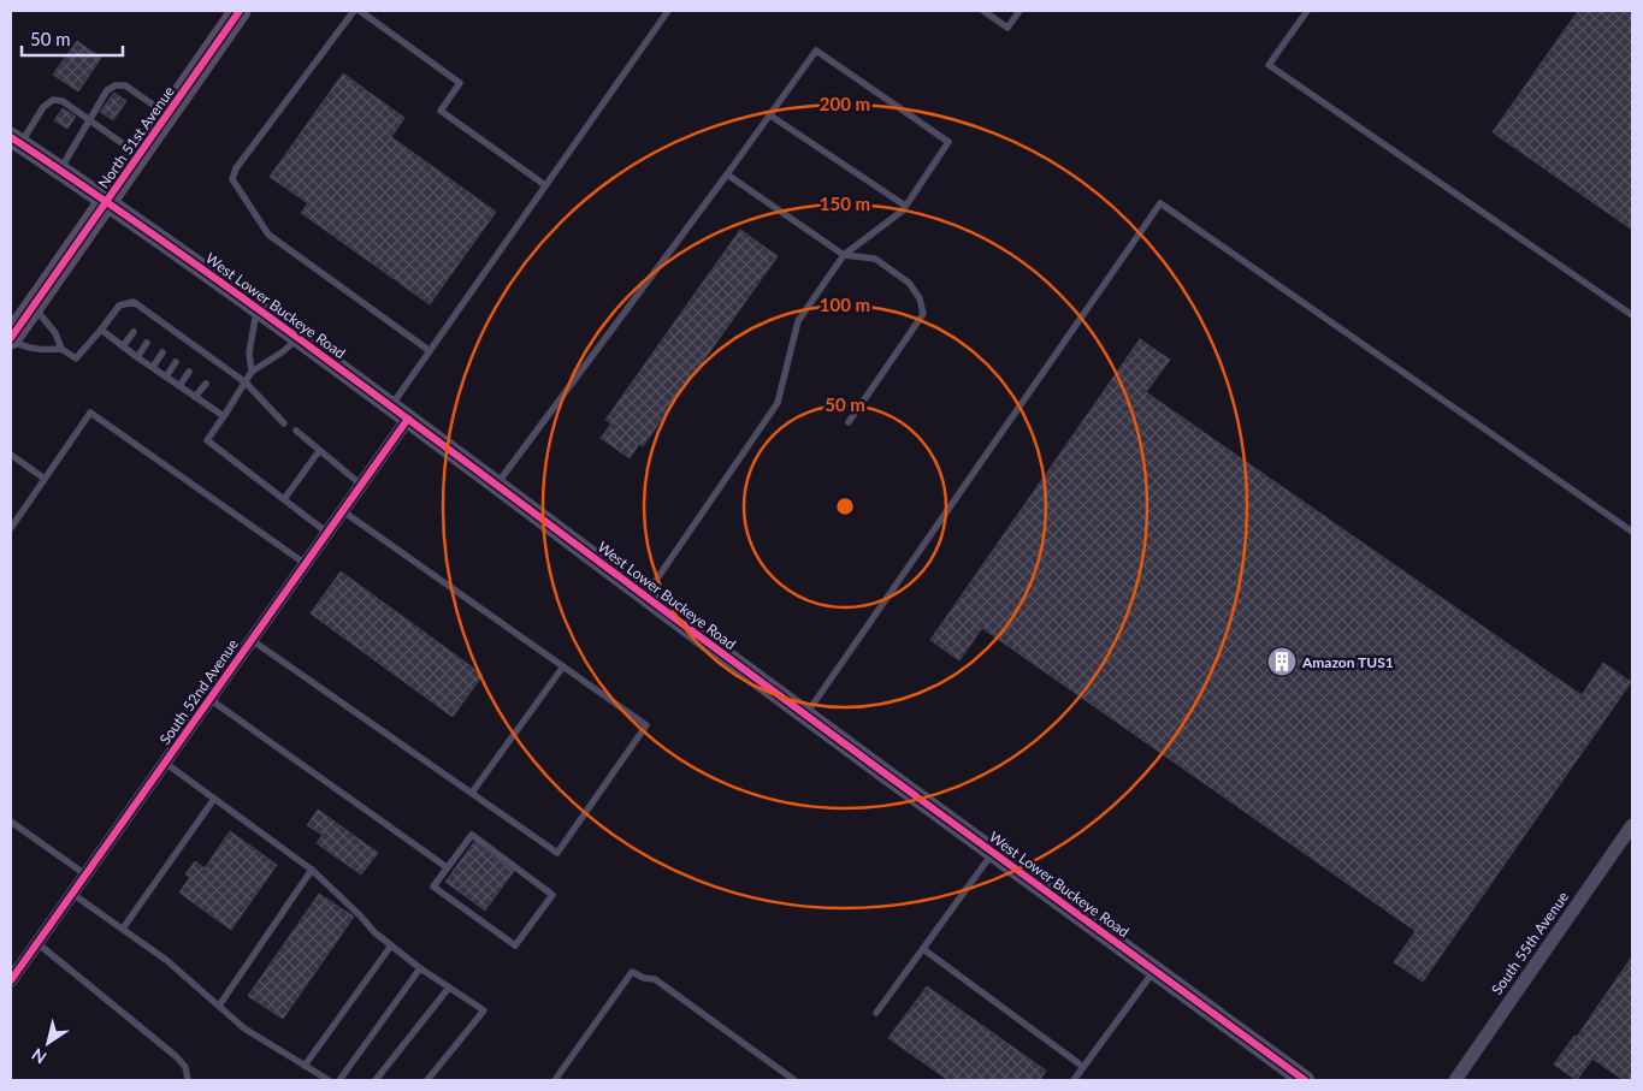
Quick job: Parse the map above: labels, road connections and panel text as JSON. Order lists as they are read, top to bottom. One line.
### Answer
{"streets":{"main road":["North 51st Avenue","West Lower Buckeye Road"],"street":["South 52nd Avenue","South 55th Avenue"]},"crossings":[["North 51st Avenue","West Lower Buckeye Road"],["West Lower Buckeye Road","South 52nd Avenue"]],"places":{"building":["Amazon TUS1"]},"scale_bar":"50 m","north":"bottom left","rings":["200 m","150 m","100 m","50 m"]}
